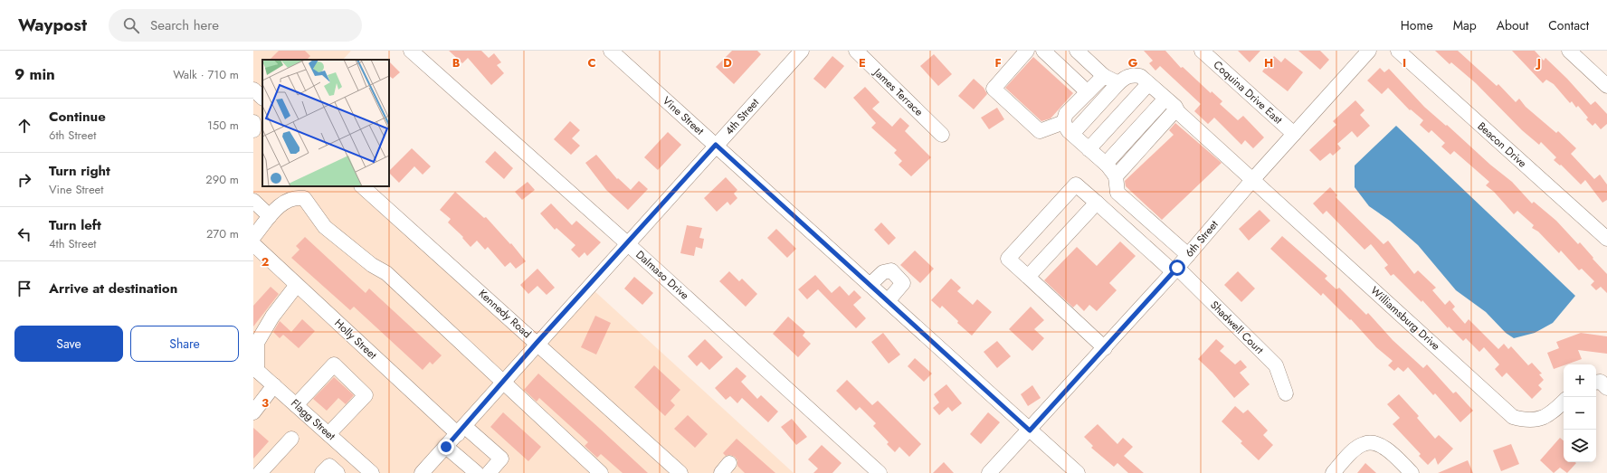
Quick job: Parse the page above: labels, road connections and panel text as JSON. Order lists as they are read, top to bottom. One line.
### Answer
{"streets":{"street":["James Terrace","Coquina Drive East","Vine Street","4th Street","Beacon Drive","6th Street","Dalmaso Drive","Kennedy Road","Williamsburg Drive","Shadwell Court","Holly Street","Flagg Street"]},"crossings":[["Coquina Drive East","6th Street"],["Vine Street","4th Street"],["Vine Street","6th Street"],["4th Street","Dalmaso Drive"],["4th Street","Kennedy Road"],["4th Street","Holly Street"],["6th Street","Williamsburg Drive"],["6th Street","Shadwell Court"]],"page":{"header":"Waypost","search":"Search here","nav":["Home","Map","About","Contact"],"heading":["9 min","Walk · 710 m"],"list":[["Continue","6th Street","150 m"],["Turn right","Vine Street","290 m"],["Turn left","4th Street","270 m"],"Arrive at destination"],"buttons":["Save","Share"],"map_buttons":["+","−"]},"grid":{"columns":["B","C","D","E","F","G","H","I","J"],"rows":["2","3"]}}
